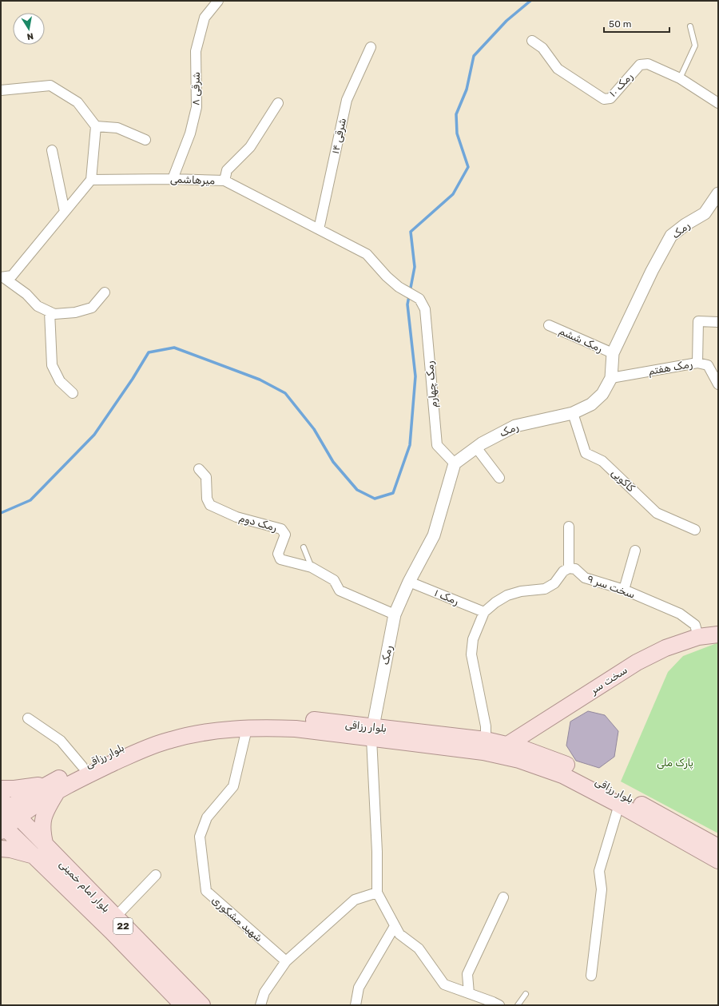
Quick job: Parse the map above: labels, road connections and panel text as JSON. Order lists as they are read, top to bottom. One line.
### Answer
{"streets":{"main road":["سخت سر","بلوار رزاقی","بلوار امام خمینی","22"],"street":["رمک ۱۰","شرقی ۸","شرقی ۱۴","میرهاشمی","رمک","رمک ششم","رمک هفتم","رمک چهارم","کاکویی","رمک دوم","سخت سر ۹","رمک ۱","شهید مشکوری"]},"crossings":[["شرقی ۸","میرهاشمی"],["شرقی ۱۴","میرهاشمی"],["میرهاشمی","رمک چهارم"],["رمک","رمک ششم"],["رمک","رمک هفتم"],["رمک","رمک چهارم"],["رمک","کاکویی"],["رمک","رمک دوم"],["رمک","رمک ۱"],["رمک","بلوار رزاقی"],["سخت سر ۹","سخت سر"],["سخت سر","بلوار رزاقی"],["بلوار رزاقی","بلوار امام خمینی"],["بلوار رزاقی","شهید مشکوری"]],"parks":["پارک ملی"],"scale_bar":"50 m","north":"bottom"}
